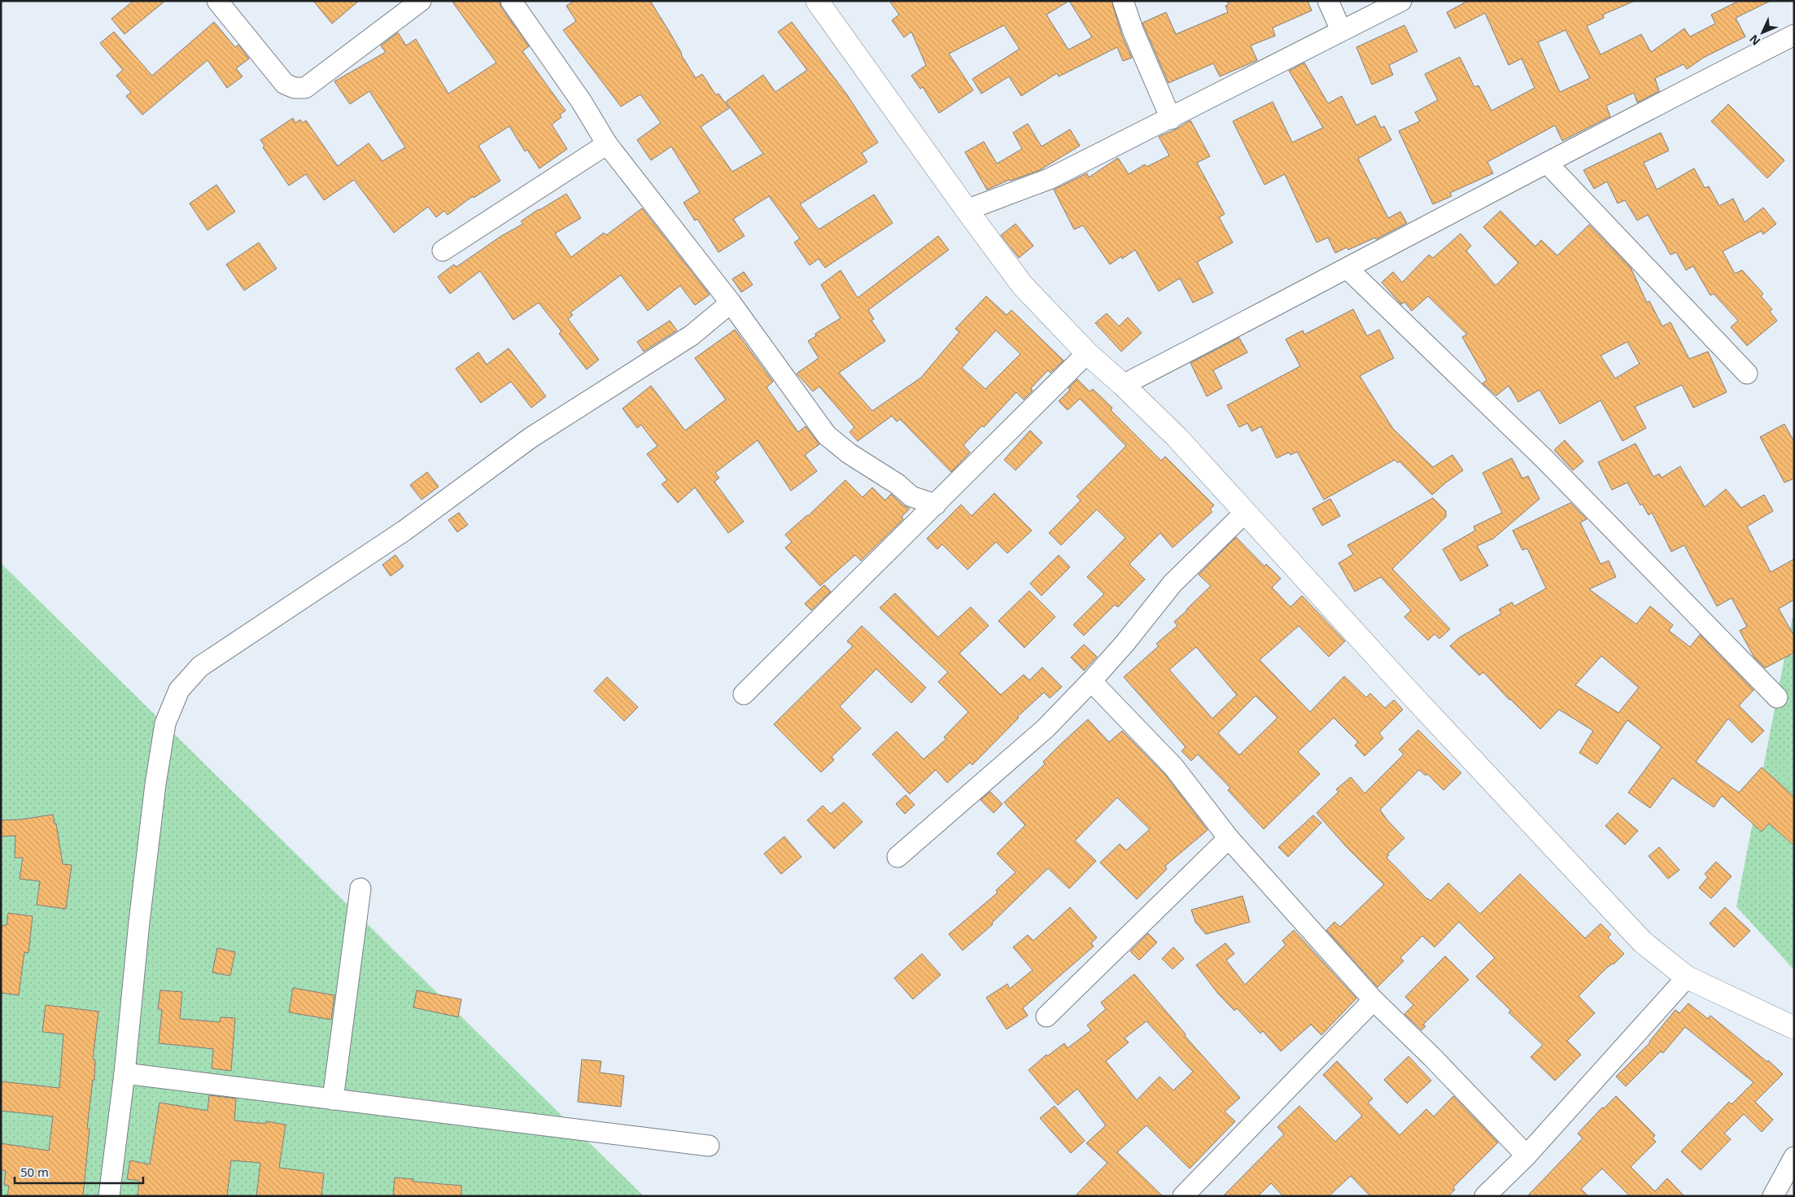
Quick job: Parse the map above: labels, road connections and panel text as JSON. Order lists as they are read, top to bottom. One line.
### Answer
{"scale_bar":"50 m","north":"bottom left"}
